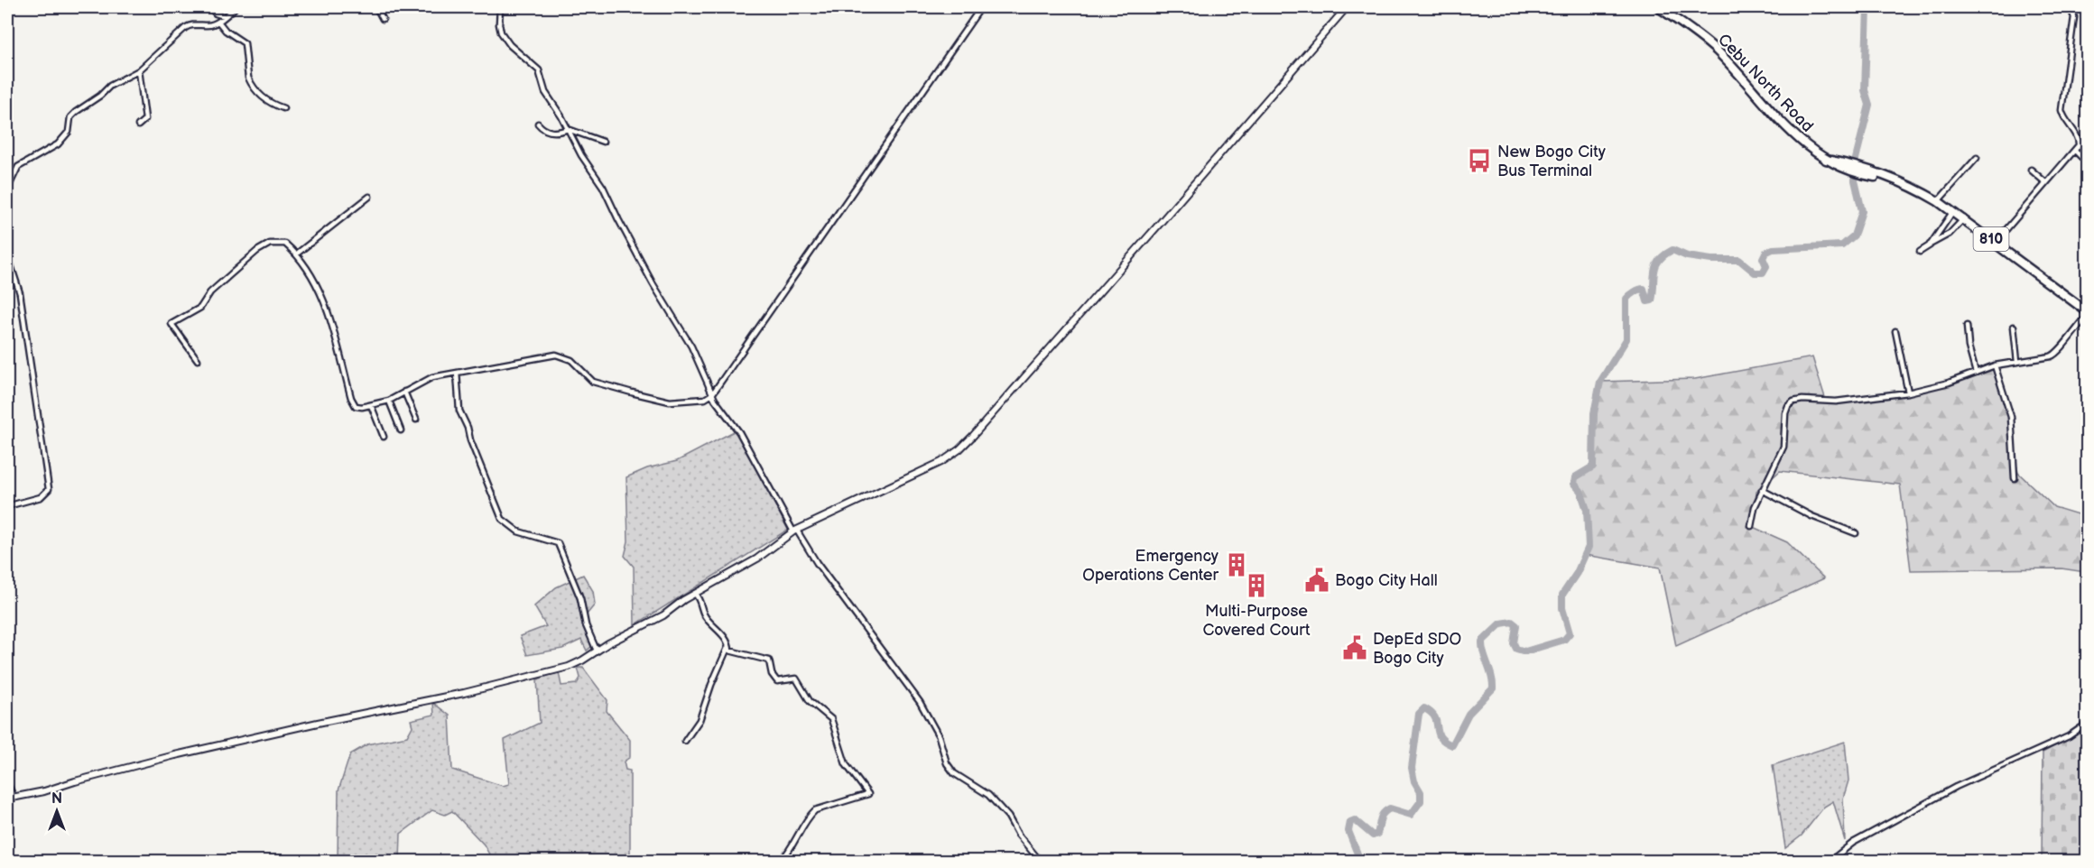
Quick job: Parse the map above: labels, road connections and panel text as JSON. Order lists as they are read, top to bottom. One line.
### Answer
{"streets":{"highway":["Cebu North Road","810"]},"places":{"bus stop":["New Bogo City Bus Terminal"],"building":["Emergency Operations Center","Multi-Purpose Covered Court"],"public building":["Bogo City Hall","DepEd SDO Bogo City"]},"north":"top"}
